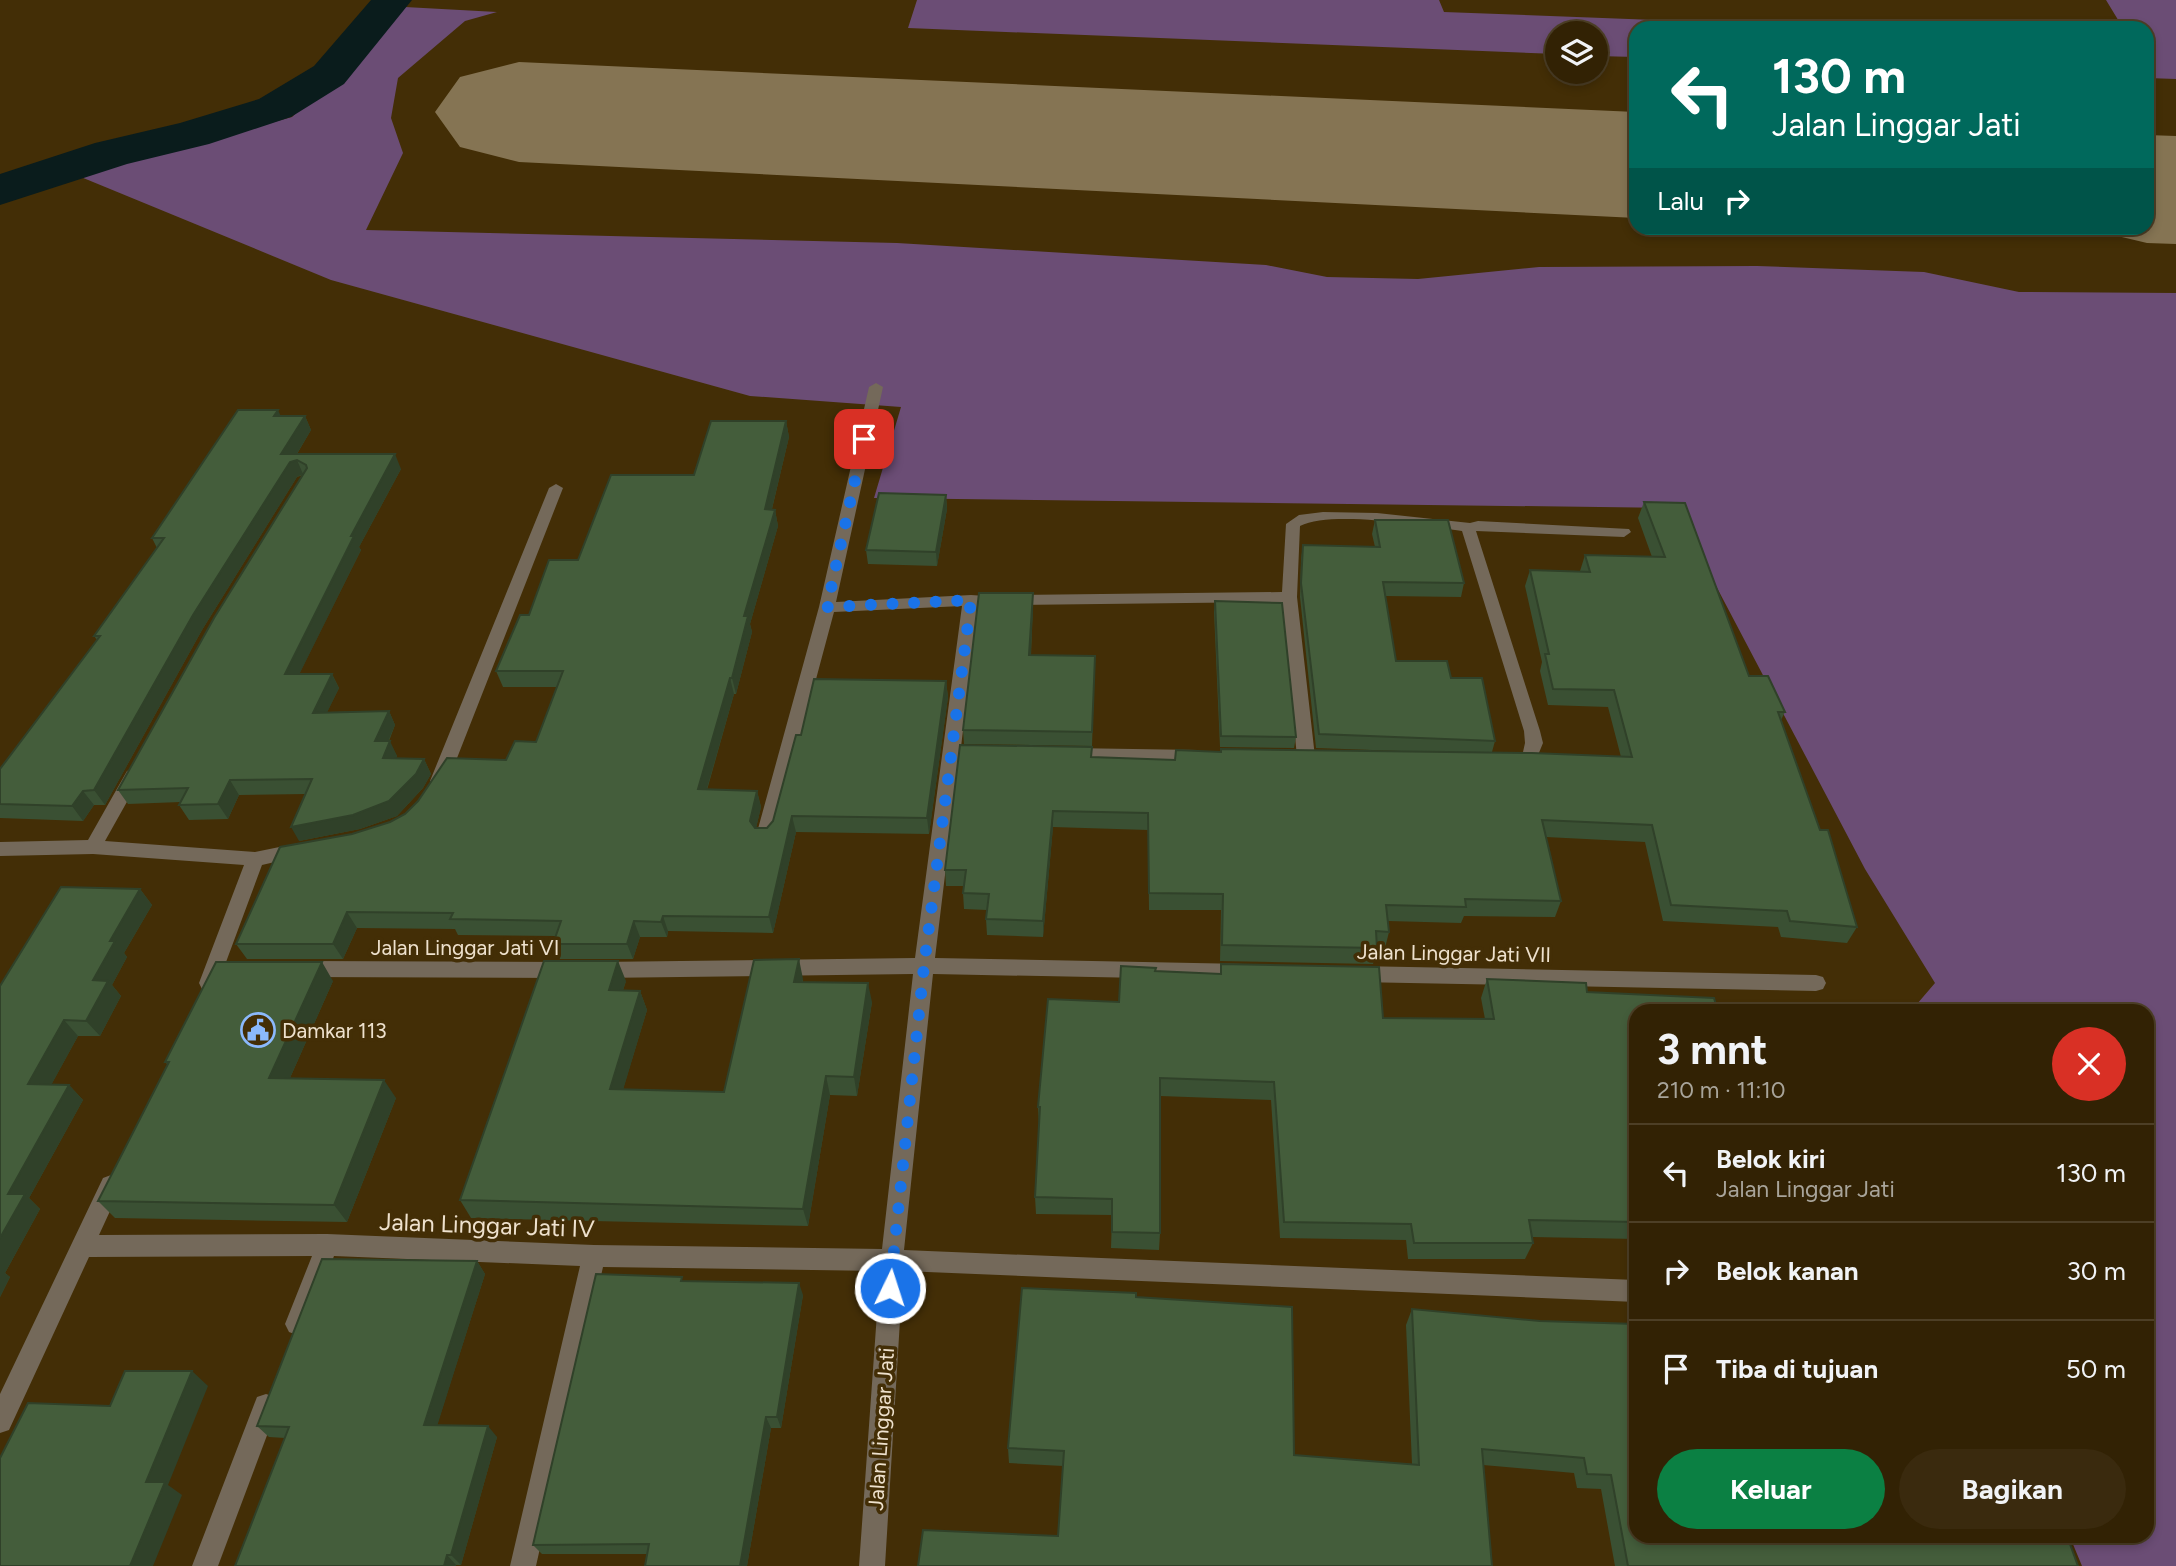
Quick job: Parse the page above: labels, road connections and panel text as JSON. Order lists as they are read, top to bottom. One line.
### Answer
{"streets":{"street":["Jalan Linggar Jati VI","Jalan Linggar Jati VII","Jalan Linggar Jati IV","Jalan Linggar Jati"]},"crossings":[["Jalan Linggar Jati VI","Jalan Linggar Jati"],["Jalan Linggar Jati IV","Jalan Linggar Jati"]],"places":{"public building":["Damkar 113"]},"page":{"turn":["130 m","Jalan Linggar Jati"],"then":"Lalu","heading":["3 mnt","210 m · 11:10"],"list":[{"name":"Belok kiri","note":"Jalan Linggar Jati","value":"130 m"},{"name":"Belok kanan","value":"30 m"},{"name":"Tiba di tujuan","value":"50 m"}],"buttons":["Keluar","Bagikan"]}}
